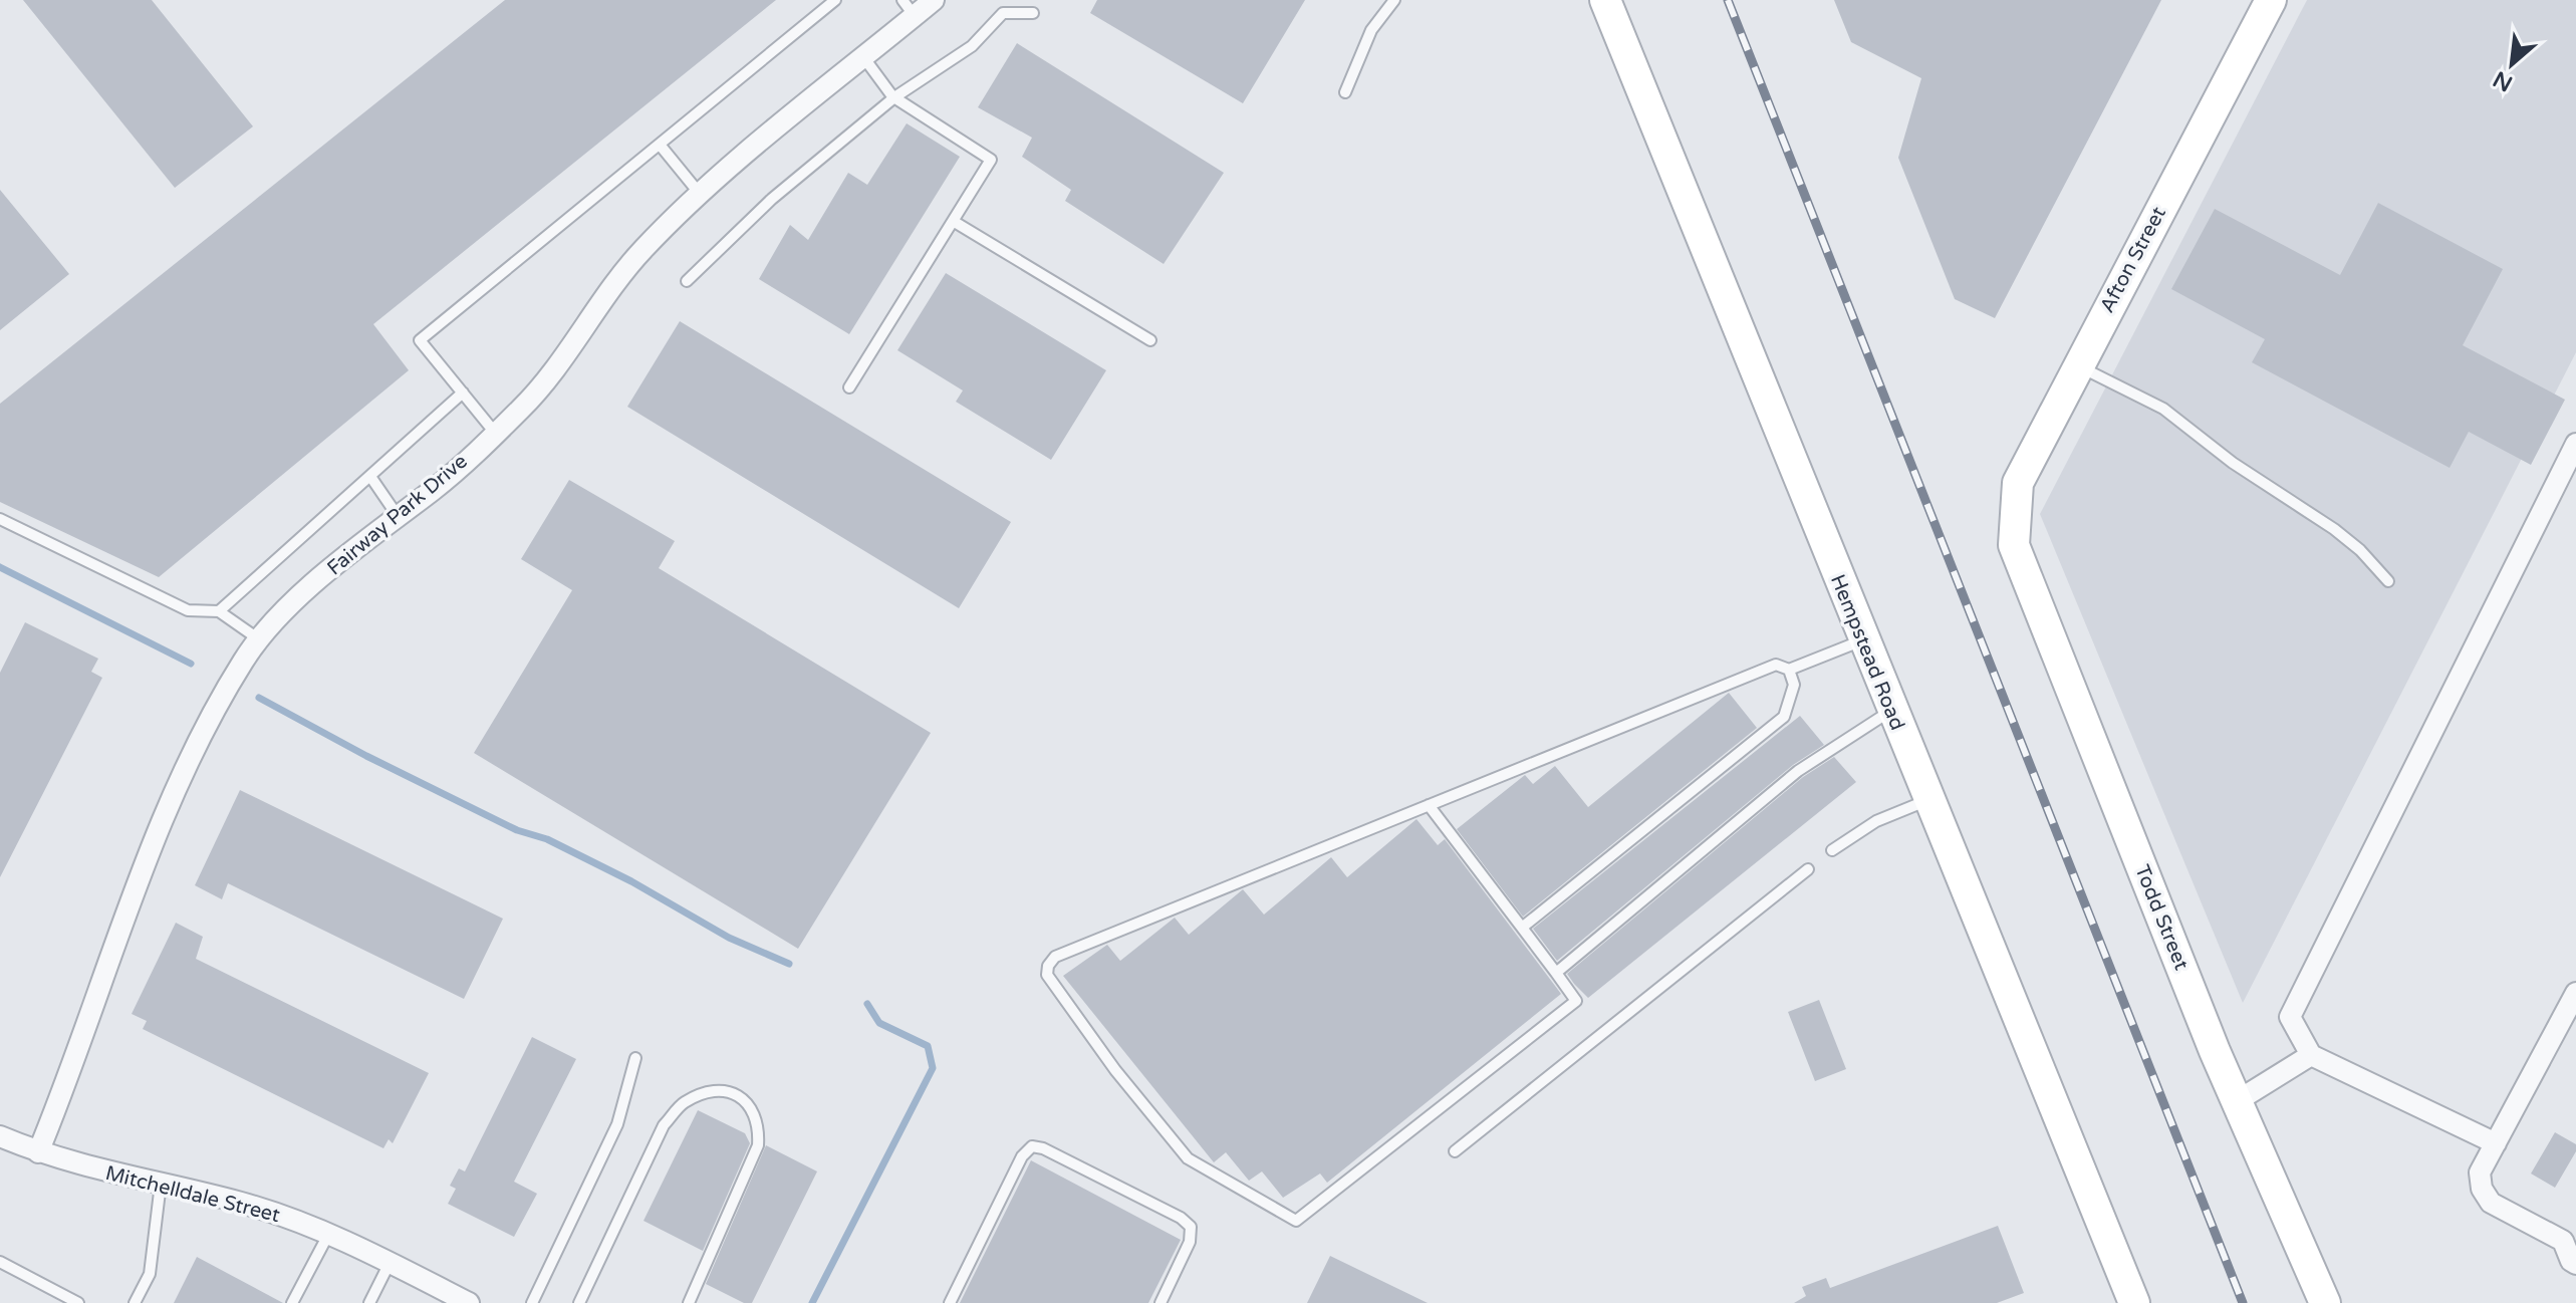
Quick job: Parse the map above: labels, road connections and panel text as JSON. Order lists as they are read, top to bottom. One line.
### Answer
{"streets":{"street":["Afton Street","Fairway Park Drive","Hempstead Road","Todd Street","Mitchelldale Street"]},"crossings":[["Afton Street","Todd Street"],["Fairway Park Drive","Mitchelldale Street"]],"north":"bottom left"}
